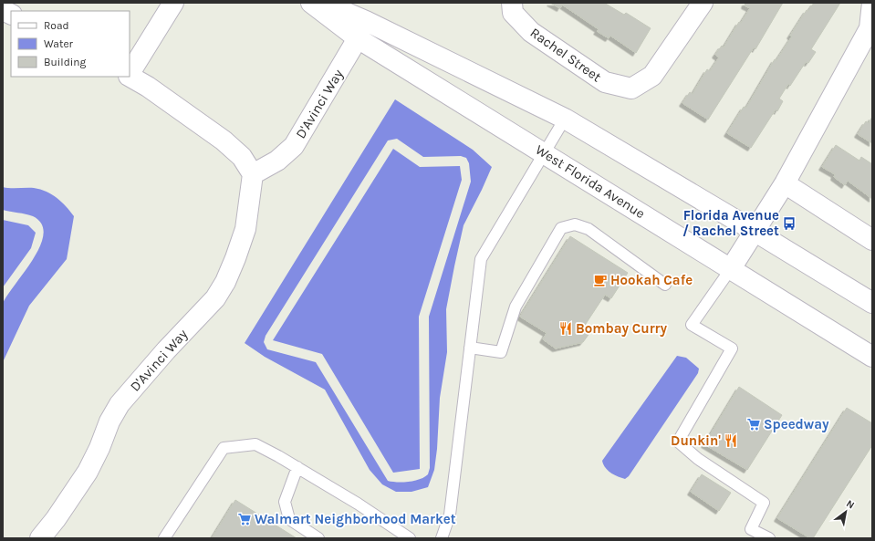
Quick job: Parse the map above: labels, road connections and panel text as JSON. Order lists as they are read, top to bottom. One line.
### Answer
{"streets":{"street":["Rachel Street","D'Avinci Way","West Florida Avenue"]},"crossings":[["D'Avinci Way","West Florida Avenue"]],"places":{"bus stop":["Florida Avenue / Rachel Street"],"cafe":["Hookah Cafe"],"restaurant":["Bombay Curry","Dunkin'"],"supermarket":["Speedway","Walmart Neighborhood Market"]},"legend":["Road","Water","Building"],"north":"top right"}
